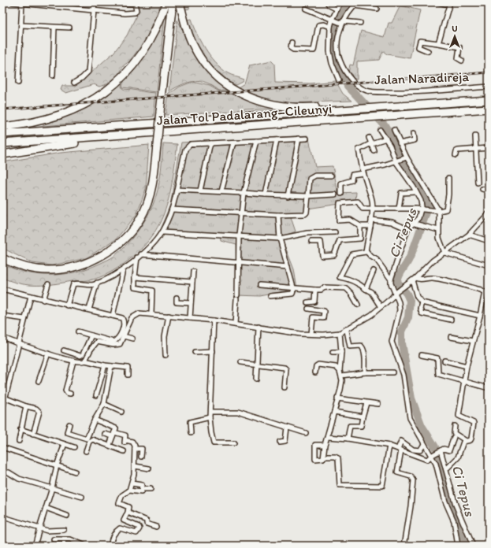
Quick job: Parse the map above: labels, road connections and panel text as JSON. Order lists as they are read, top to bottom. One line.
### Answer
{"streets":{"highway":["Jalan Tol Padalarang–Cileunyi"],"street":["Jalan Naradireja"]},"water":["Ci Tepus"],"north":"top"}
